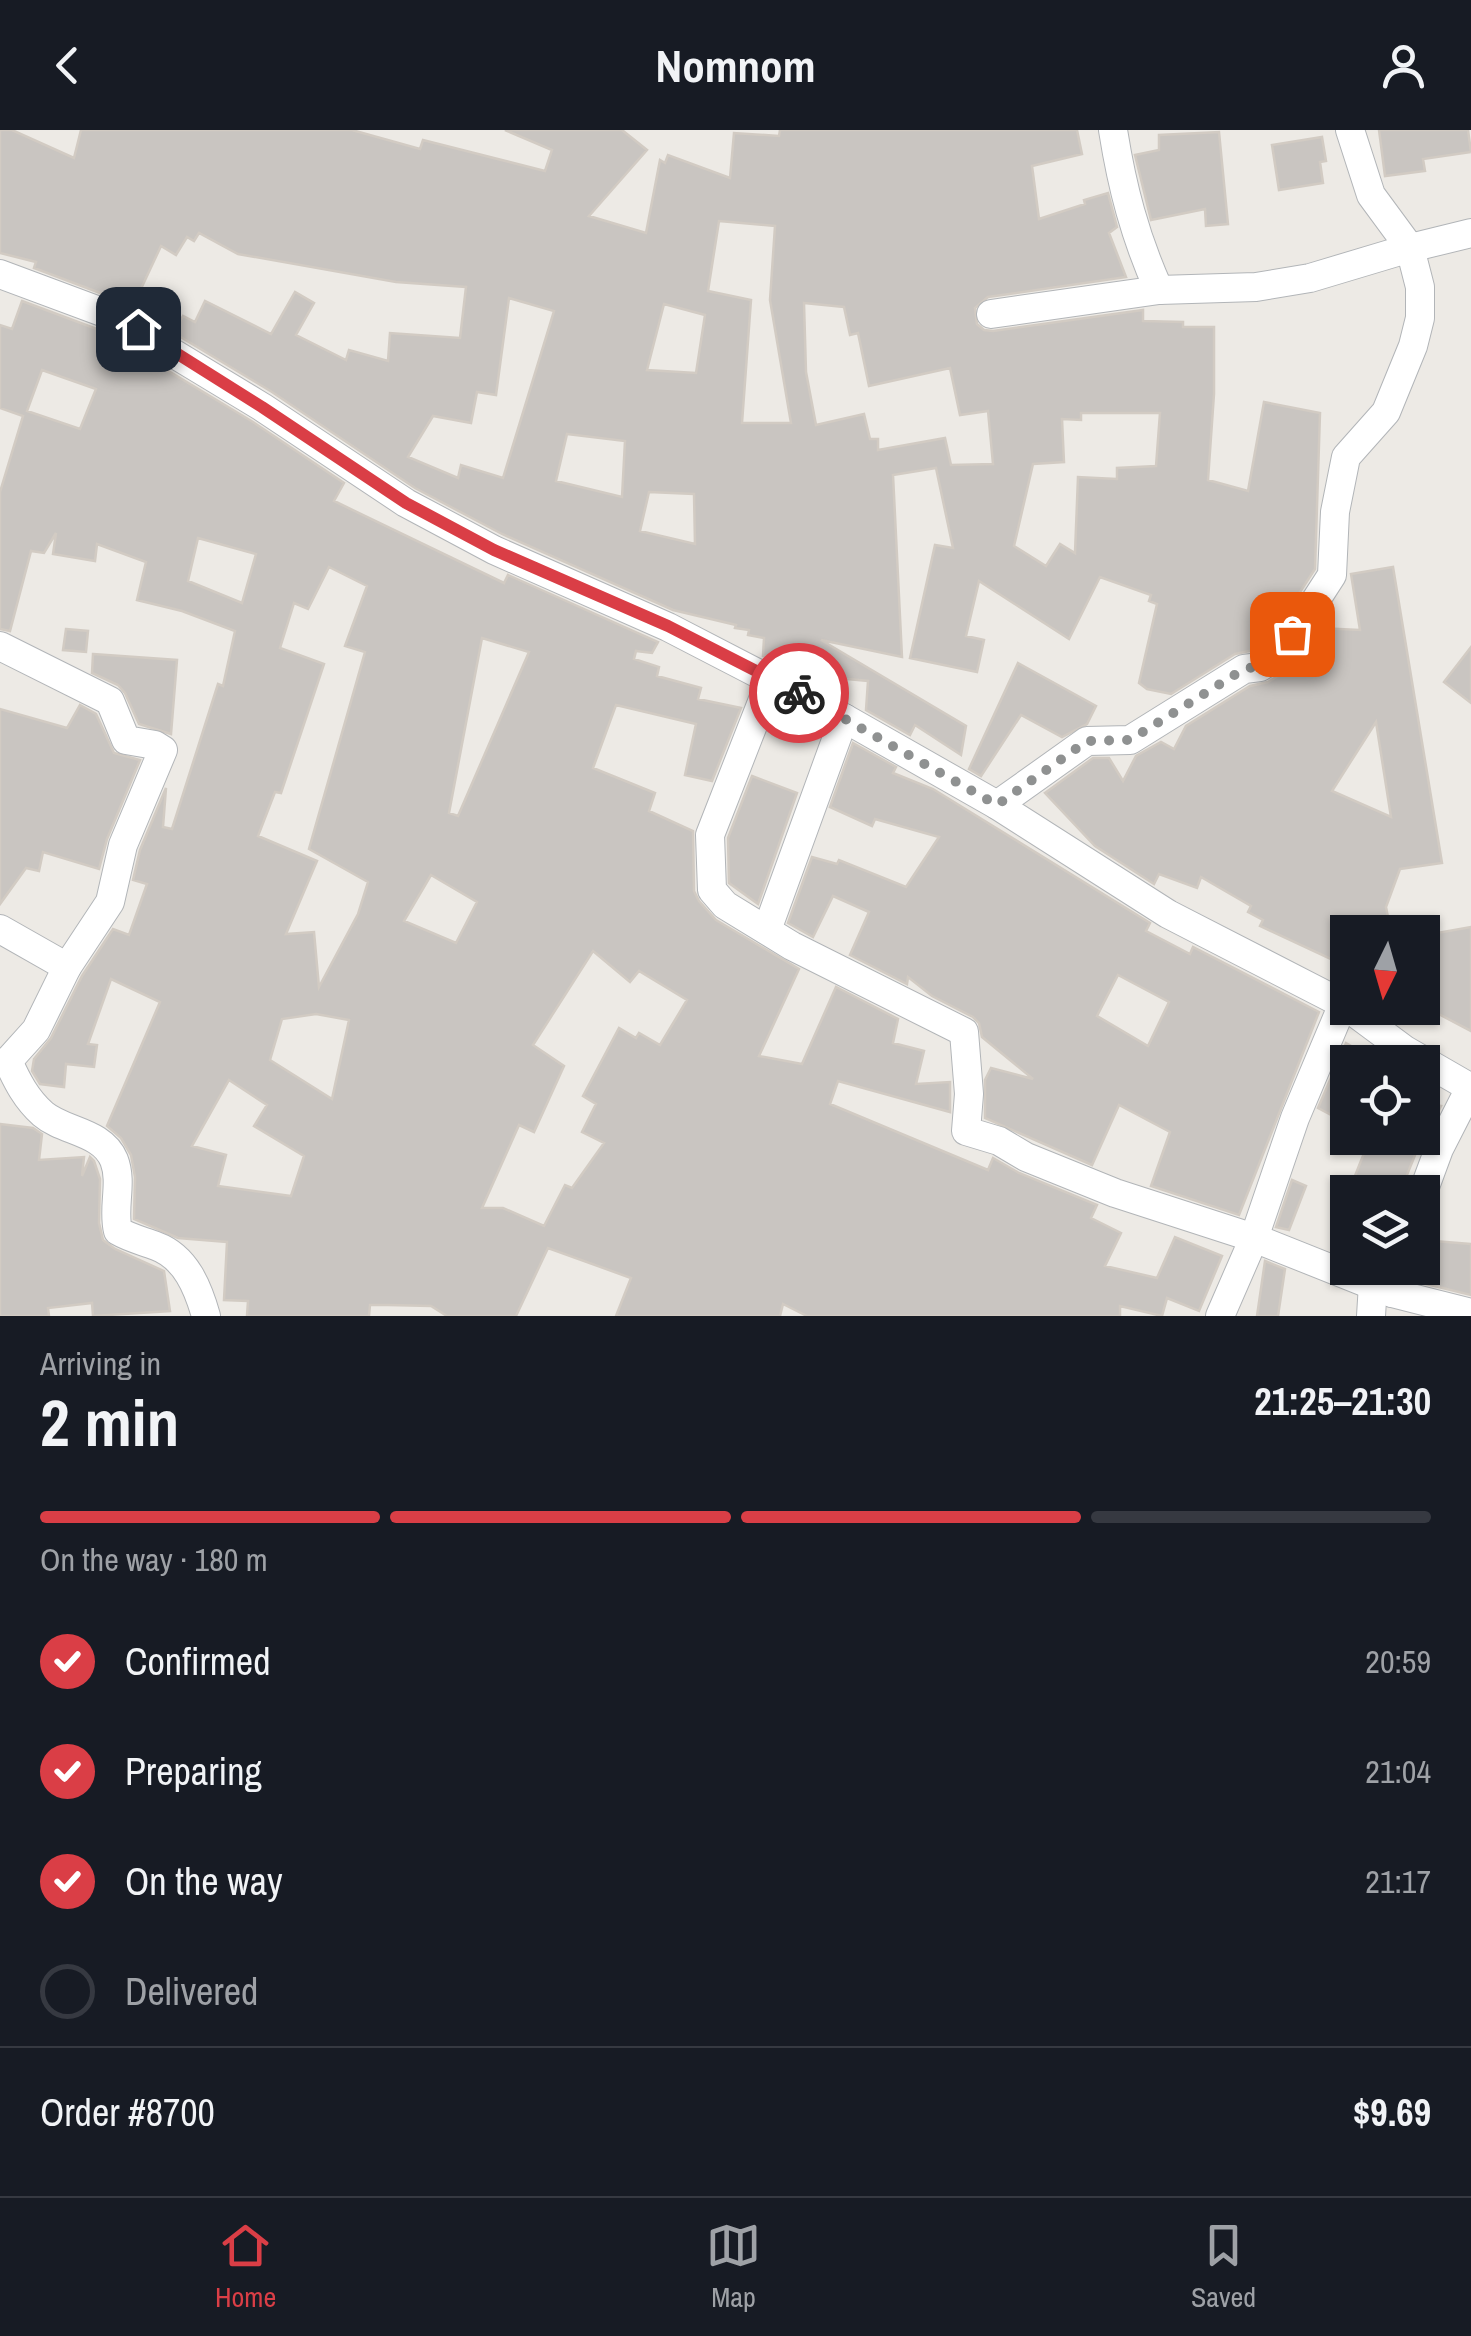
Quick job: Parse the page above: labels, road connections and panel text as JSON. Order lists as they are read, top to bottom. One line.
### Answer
{"north":"bottom","page":{"header":"Nomnom","heading":["2 min","Arriving in","21:25–21:30"],"panel":["Order #8700","$9.69"],"bar":"On the way · 180 m","list":[["Confirmed","20:59"],["Preparing","21:04"],["On the way","21:17"],"Delivered"],"tabs":["Home","Map","Saved"]}}
